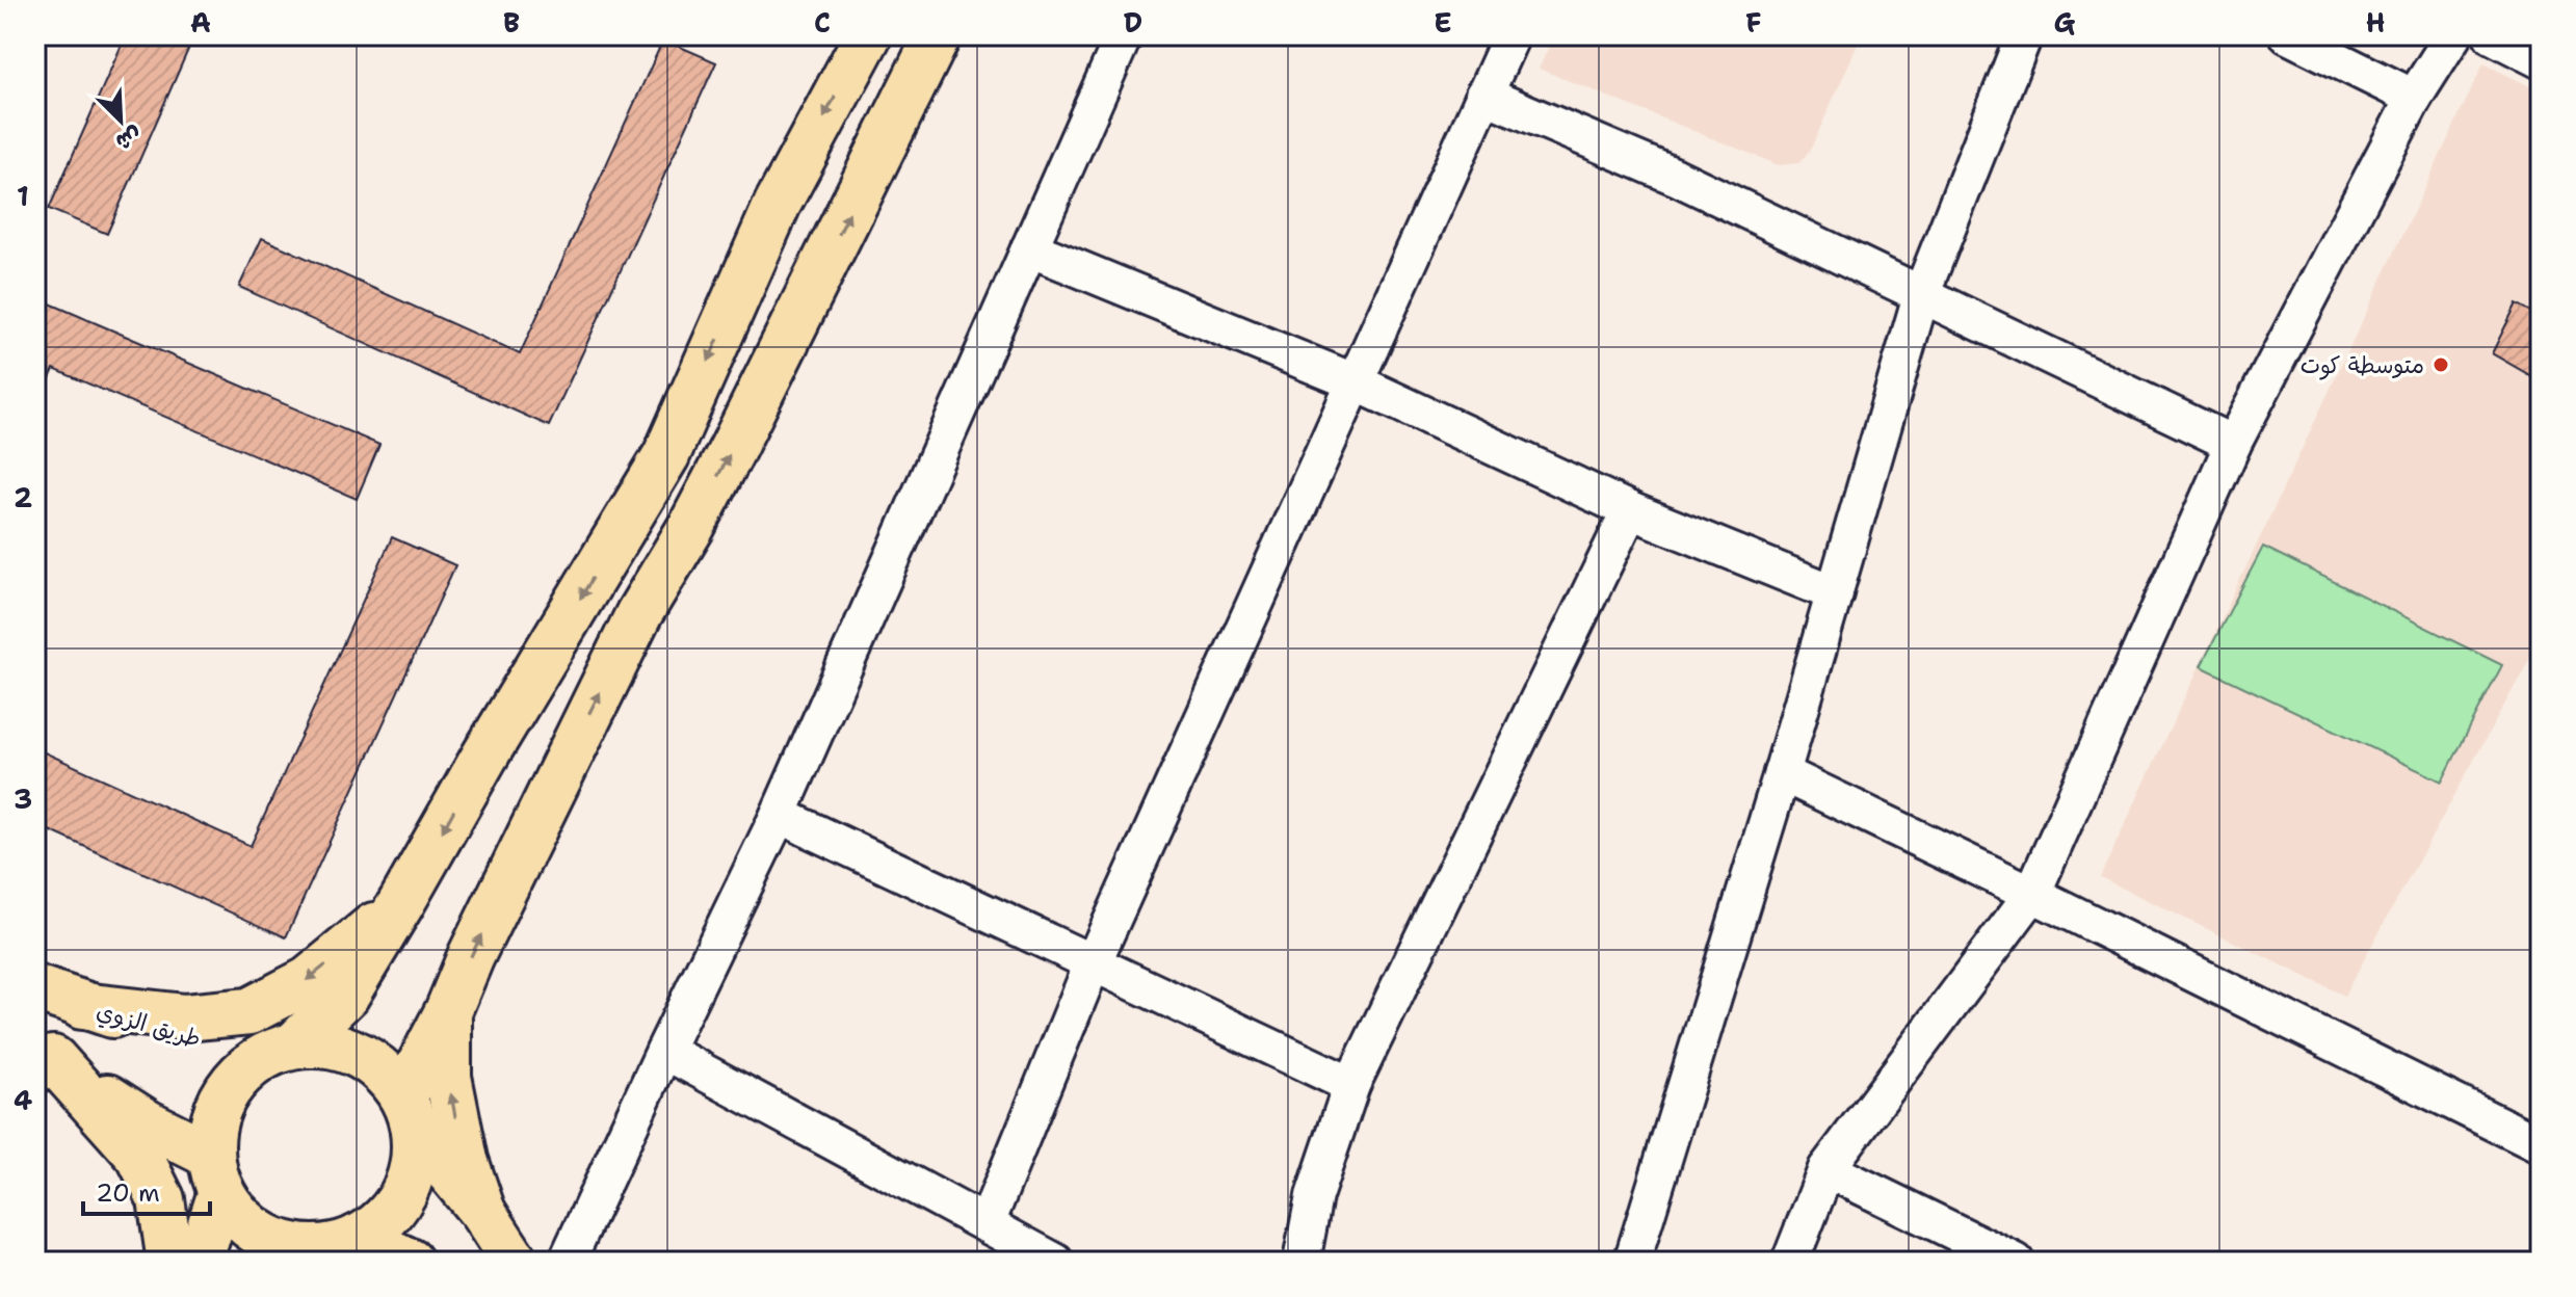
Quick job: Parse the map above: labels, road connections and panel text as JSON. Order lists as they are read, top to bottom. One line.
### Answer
{"streets":{"main road":["طريق الزوي"]},"places":["متوسطة كوت"],"scale_bar":"20 m","north":"bottom right","grid":{"columns":["A","B","C","D","E","F","G","H"],"rows":["1","2","3","4"]}}
